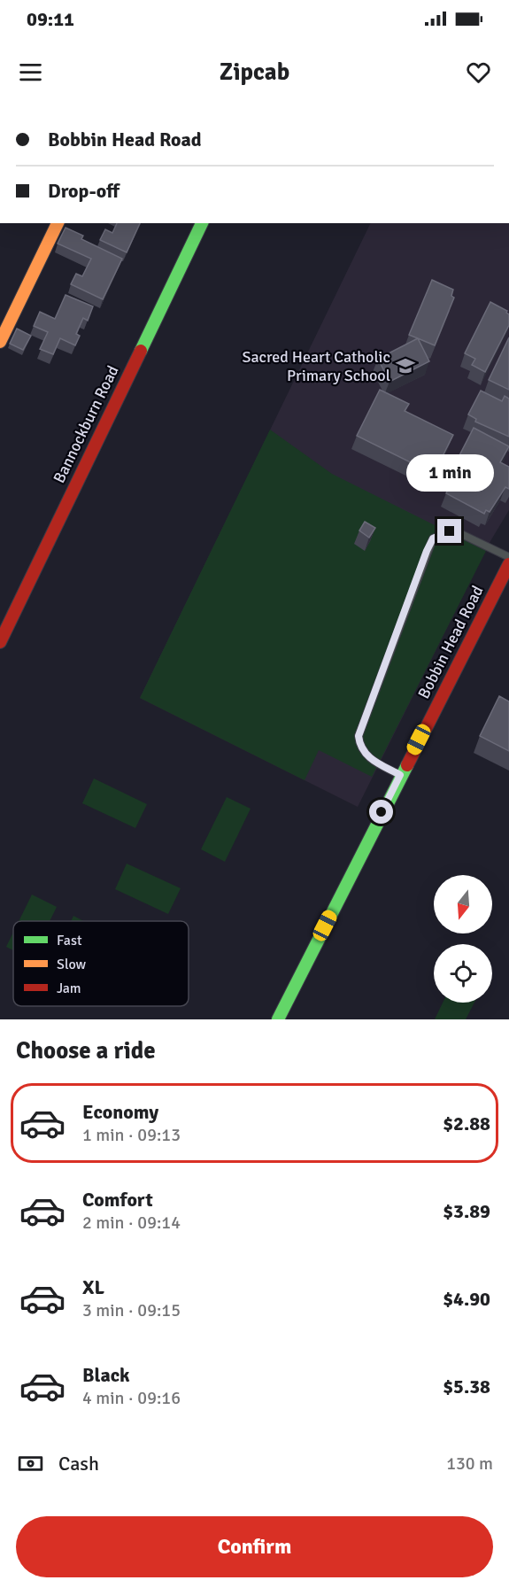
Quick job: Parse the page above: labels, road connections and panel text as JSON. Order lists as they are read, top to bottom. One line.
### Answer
{"streets":{"street":["Bannockburn Road","Bobbin Head Road"]},"places":{"school or university":["Sacred Heart Catholic Primary School"]},"legend":["Fast","Slow","Jam"],"north":"bottom","page":{"status":"09:11","header":"Zipcab","banner":["Bobbin Head Road","Drop-off"],"bubble":"1 min","heading":"Choose a ride","list":[{"name":"Economy","note":"1 min · 09:13","value":"$2.88"},{"name":"Comfort","note":"2 min · 09:14","value":"$3.89"},{"name":"XL","note":"3 min · 09:15","value":"$4.90"},{"name":"Black","note":"4 min · 09:16","value":"$5.38"}],"pay":["Cash","130 m"],"buttons":"Confirm"}}
